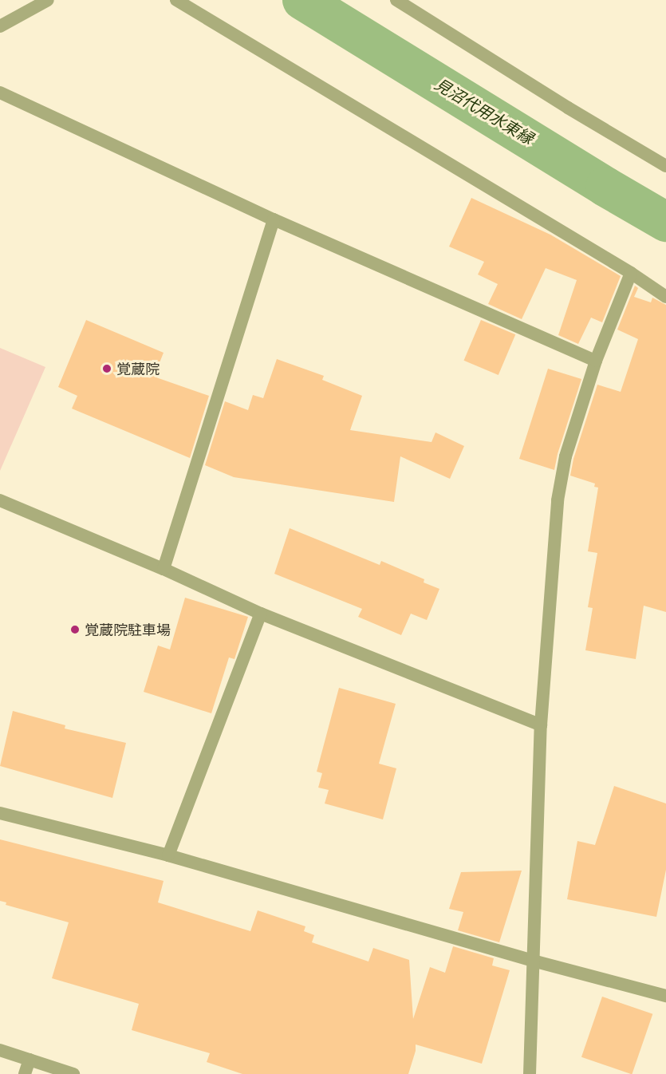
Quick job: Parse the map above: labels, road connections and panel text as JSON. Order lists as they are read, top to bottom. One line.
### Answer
{"water":["見沼代用水東縁"],"places":["覚蔵院","覚蔵院駐車場"]}
